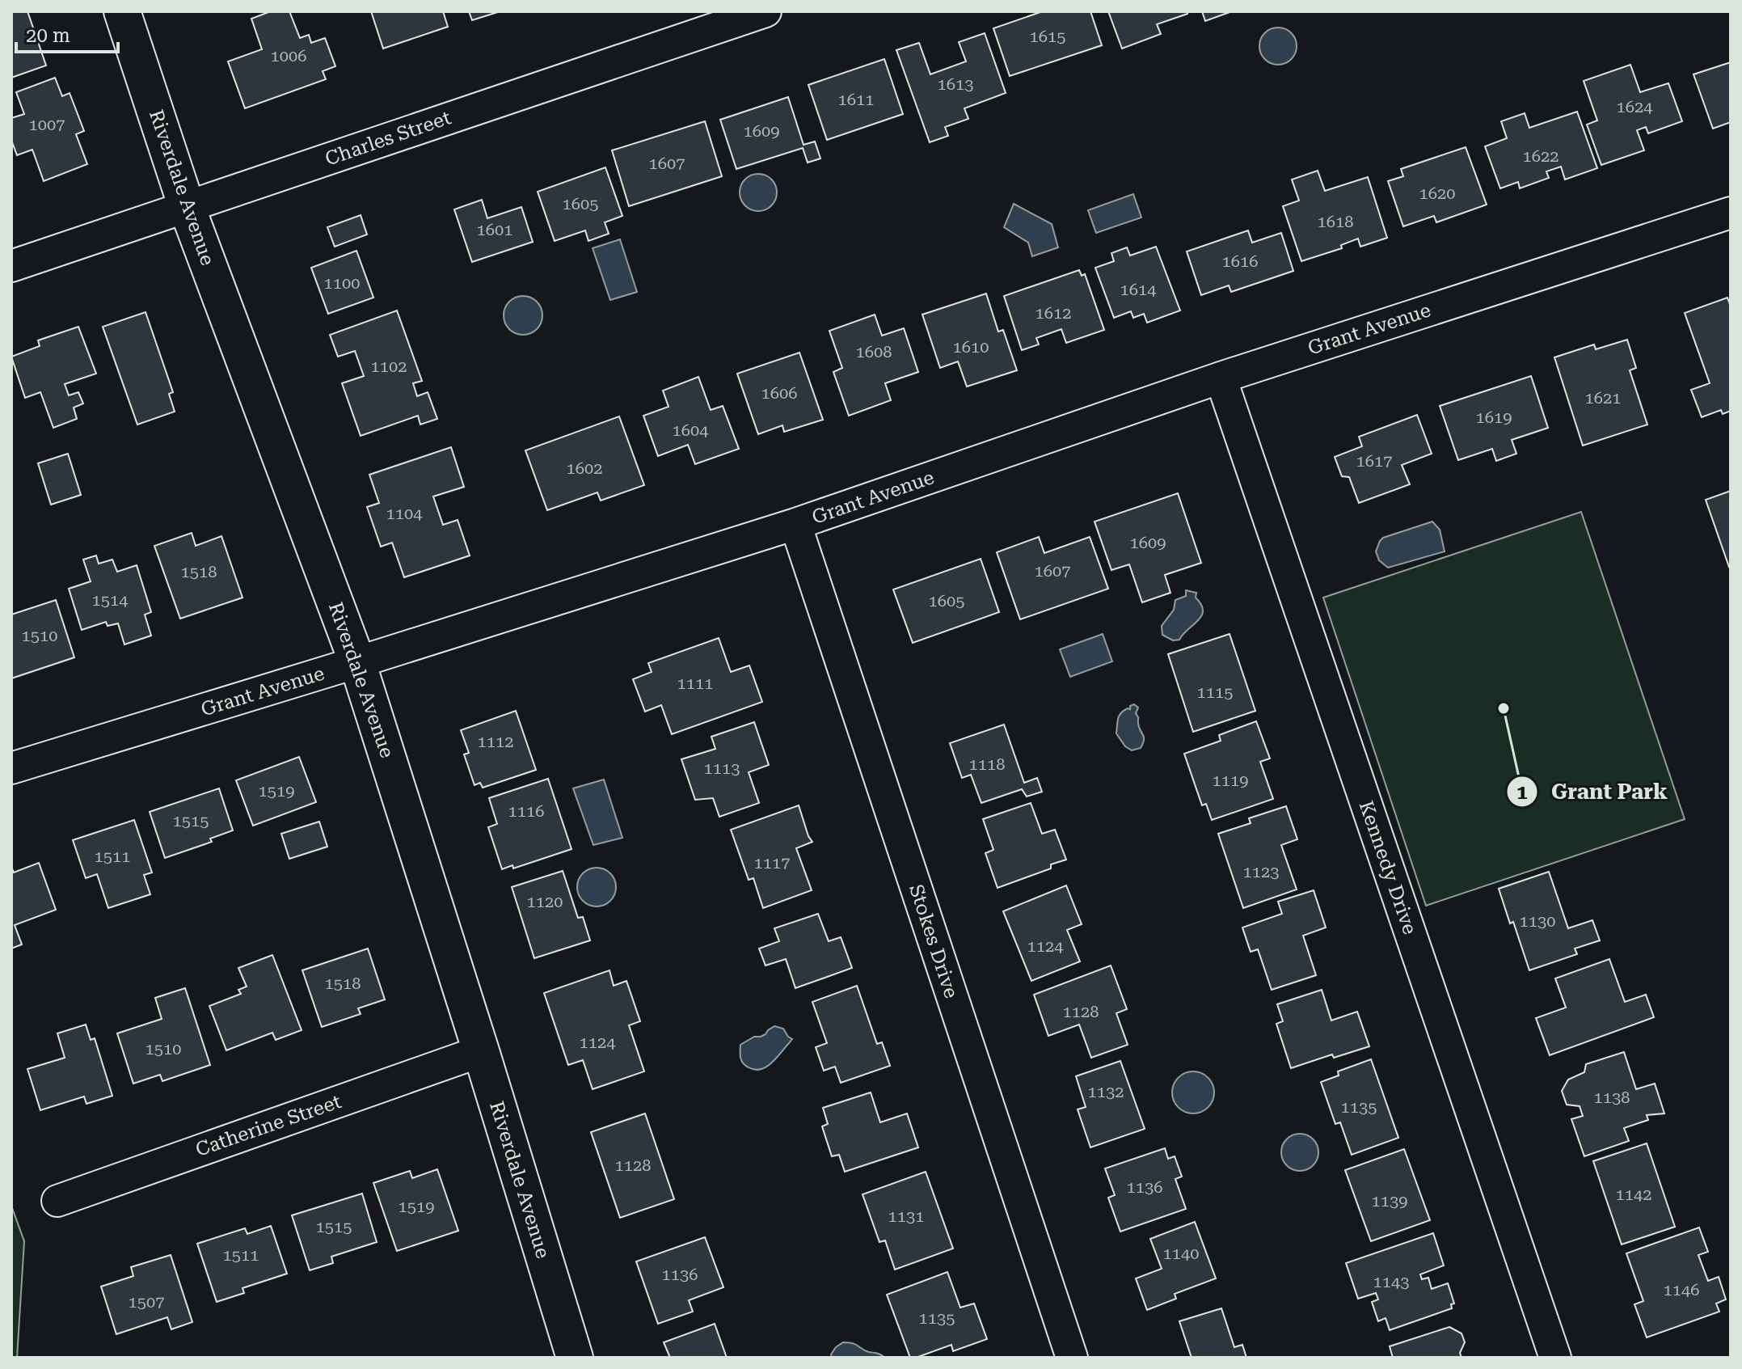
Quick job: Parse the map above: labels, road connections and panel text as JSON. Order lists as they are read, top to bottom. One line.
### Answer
{"streets":{"street":["Charles Street","Riverdale Avenue","Grant Avenue","Kennedy Drive","Stokes Drive","Catherine Street"]},"crossings":[["Charles Street","Riverdale Avenue"],["Riverdale Avenue","Grant Avenue"],["Riverdale Avenue","Catherine Street"],["Grant Avenue","Kennedy Drive"],["Grant Avenue","Stokes Drive"]],"places":["Grant Park"],"house_numbers":["1615","1006","1613","1611","1624","1007","1609","1622","1607","1620","1605","1618","1601","1616","1100","1614","1612","1610","1608","1102","1606","1621","1619","1604","1617","1602","1104","1609","1607","1518","1514","1605","1510","1111","1115","1112","1118","1113","1119","1519","1116","1515","1511","1117","1123","1120","1130","1124","1518","1128","1124","1510","1132","1138","1135","1128","1136","1142","1139","1519","1131","1515","1140","1511","1136","1143","1146","1507","1135"],"scale_bar":"20 m"}
